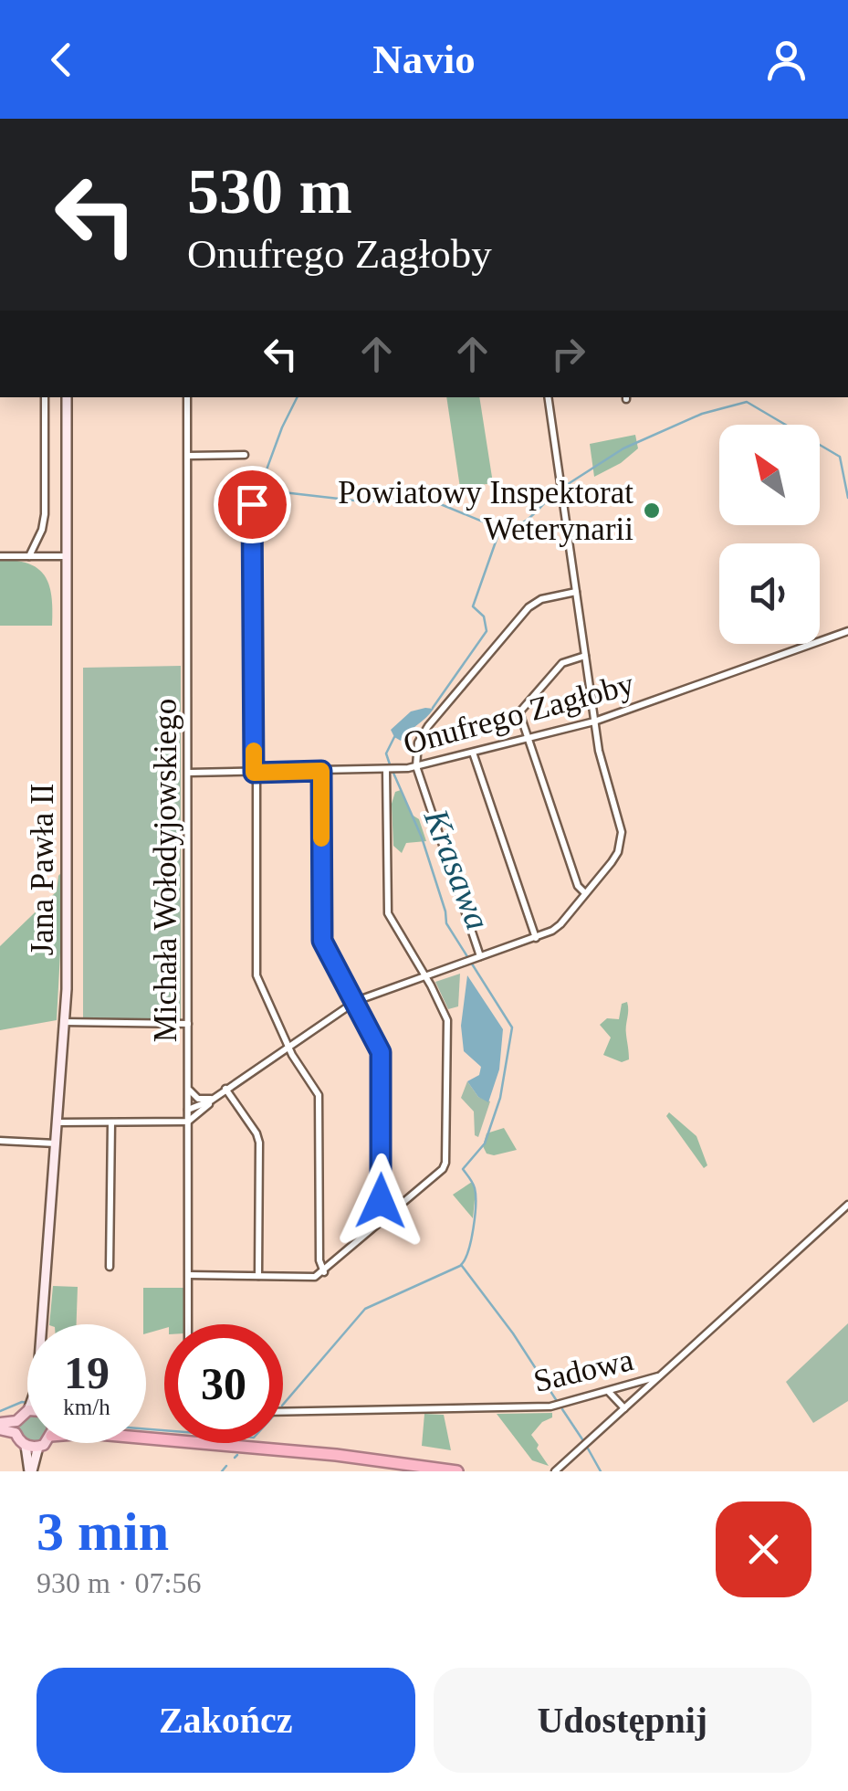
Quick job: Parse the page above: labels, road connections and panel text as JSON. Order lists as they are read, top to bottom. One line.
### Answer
{"streets":{"main road":["Jana Pawła II"],"street":["Onufrego Zagłoby","Michała Wołodyjowskiego","Sadowa"]},"crossings":[["Onufrego Zagłoby","Michała Wołodyjowskiego"]],"water":["Krasawa"],"places":["Powiatowy Inspektorat Weterynarii"],"north":"top left","page":{"header":"Navio","turn":["530 m","Onufrego Zagłoby"],"speed":"19 km/h","limit":"30","heading":["3 min","930 m · 07:56"],"buttons":["Zakończ","Udostępnij"]}}
